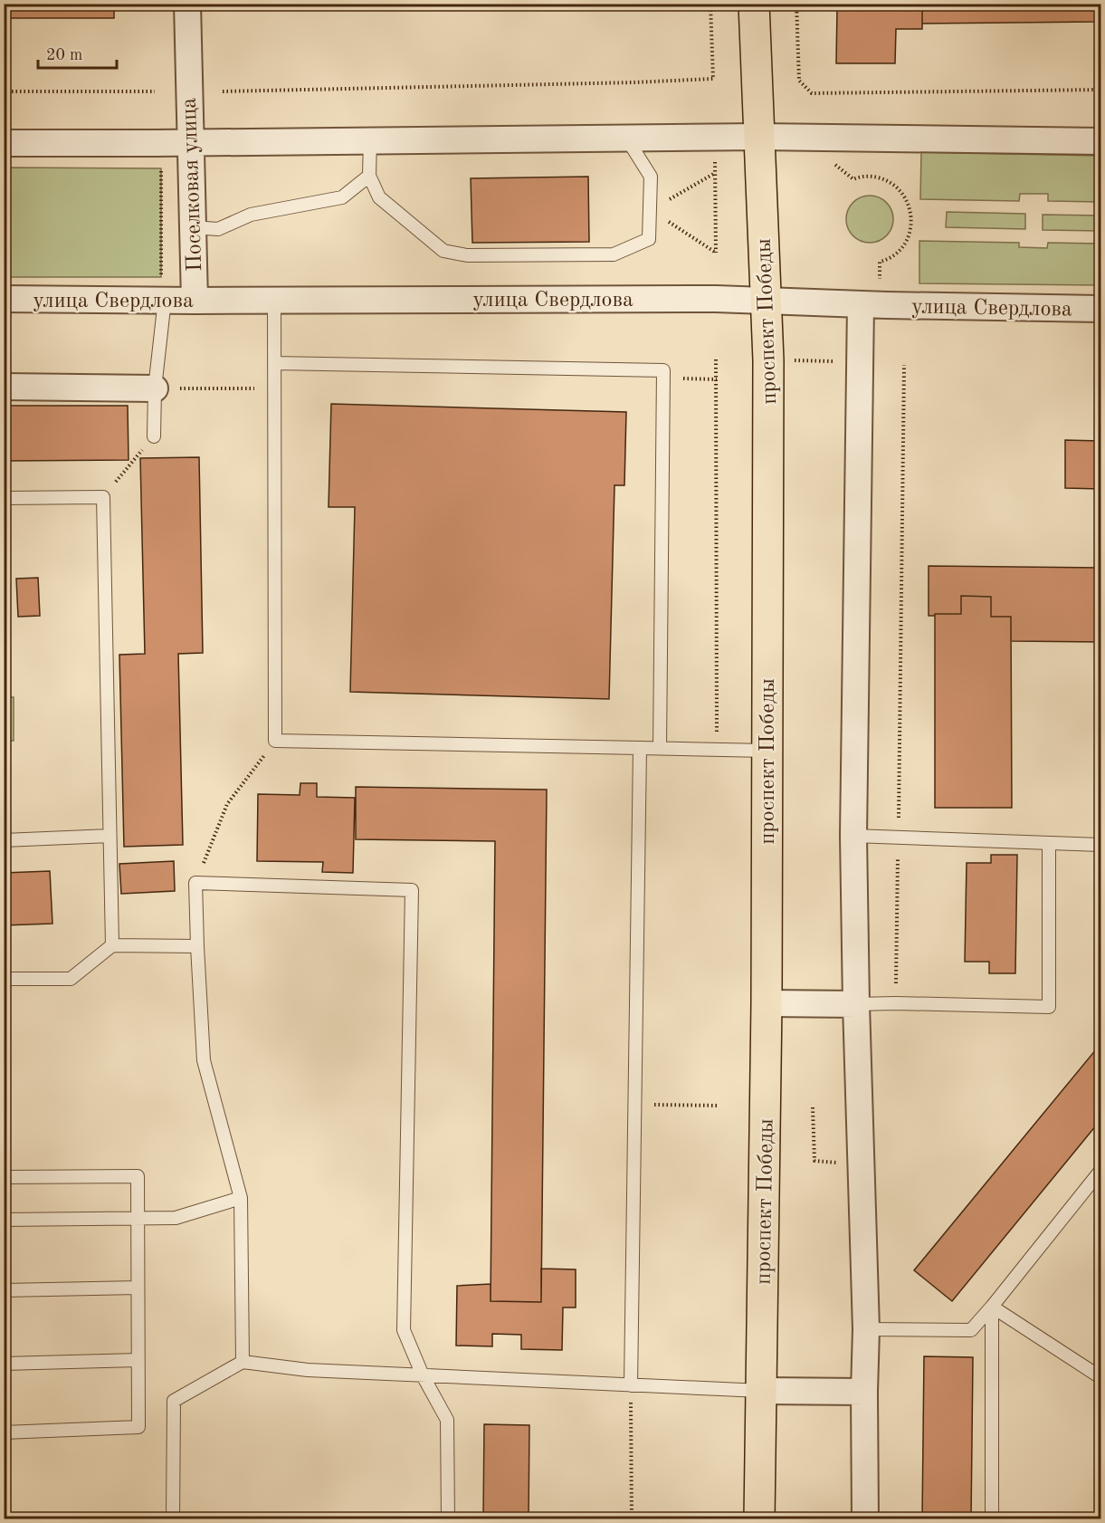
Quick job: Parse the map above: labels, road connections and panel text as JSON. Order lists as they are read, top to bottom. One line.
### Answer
{"streets":{"main road":["проспект Победы"],"street":["Поселковая улица","улица Свердлова"]},"crossings":[["Поселковая улица","улица Свердлова"],["улица Свердлова","проспект Победы"]],"scale_bar":"20 m"}
